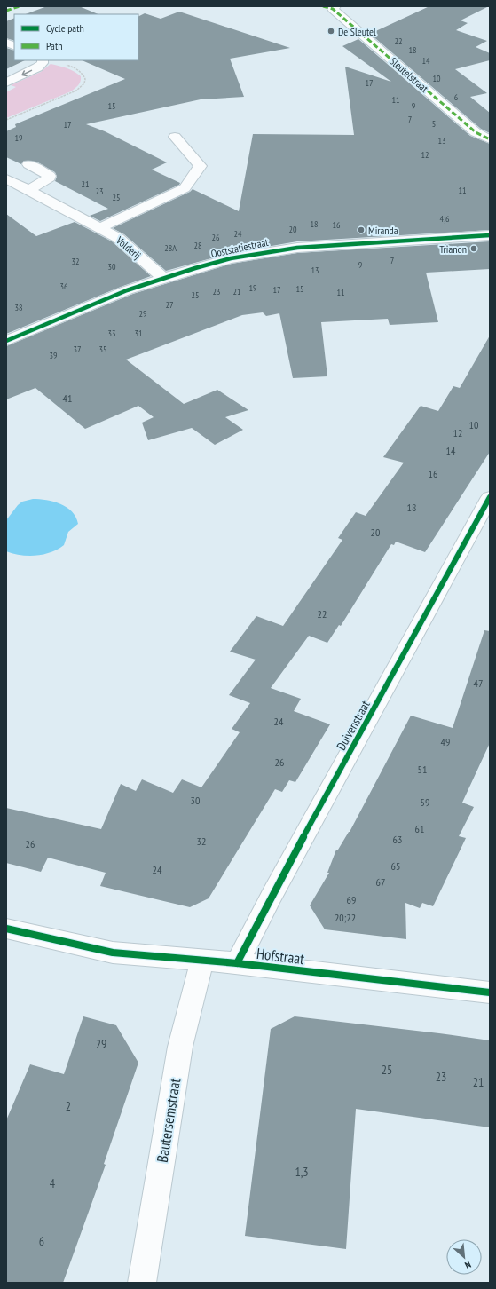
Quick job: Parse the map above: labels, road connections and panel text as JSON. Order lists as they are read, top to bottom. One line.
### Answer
{"streets":{"street":["Sleutelstraat","Volderij","Ooststatiestraat","Duivenstraat","Hofstraat","Bautersemstraat"]},"crossings":[["Volderij","Ooststatiestraat"],["Duivenstraat","Hofstraat"],["Hofstraat","Bautersemstraat"]],"places":["De Sleutel","Miranda","Trianon"],"house_numbers":["22","18","14","10","17","6","11","15","9","7","5","17","19","13","12","21","11","23","25","4;6","18","16","20","24","26","28","28A","7","32","9","30","13","36","19","15","17","23","21","11","25","27","38","29","33","31","37","35","39","41","10","12","14","16","18","20","22","47","24","49","26","51","30","59","61","63","32","26","65","24","67","69","20;22","29","25","23","21","2","1,3","4","6"],"legend":["Cycle path","Path"],"north":"bottom right"}
